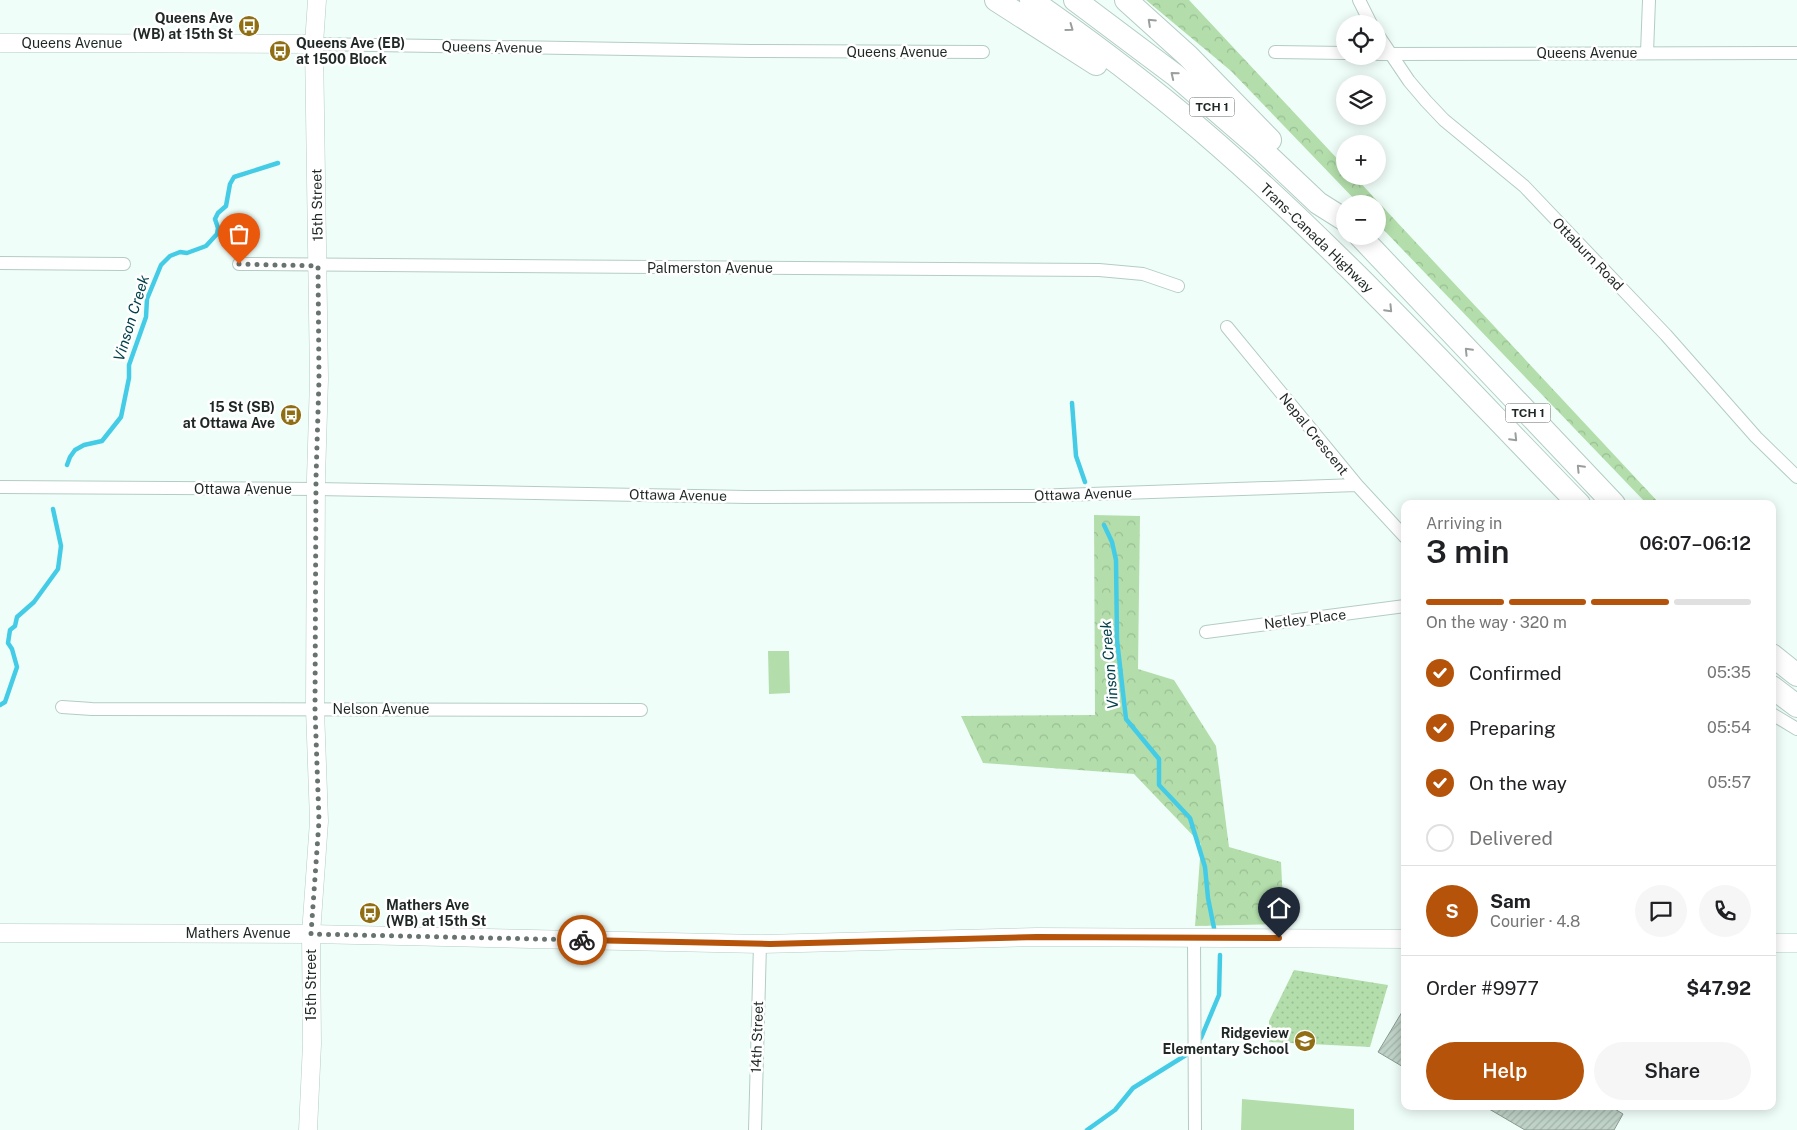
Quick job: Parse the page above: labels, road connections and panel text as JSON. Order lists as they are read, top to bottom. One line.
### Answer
{"streets":{"highway":["TCH 1","Trans-Canada Highway"],"street":["Queens Avenue","15th Street","Ottaburn Road","Palmerston Avenue","Nepal Crescent","Ottawa Avenue","Netley Place","Nelson Avenue","Mathers Avenue","14th Street"]},"crossings":[["Queens Avenue","15th Street"],["Queens Avenue","Ottaburn Road"],["15th Street","Palmerston Avenue"],["15th Street","Ottawa Avenue"],["15th Street","Nelson Avenue"],["15th Street","Mathers Avenue"],["Nepal Crescent","Ottawa Avenue"],["Mathers Avenue","14th Street"]],"water":["Vinson Creek"],"places":{"bus stop":["Queens Ave (WB) at 15th St","Queens Ave (EB) at 1500 Block","15 St (SB) at Ottawa Ave","Mathers Ave (WB) at 15th St"],"school or university":["Ridgeview Elementary School"]},"page":{"map_buttons":["+","−"],"heading":["3 min","Arriving in","06:07–06:12"],"panel":["Sam","Courier · 4.8","Order #9977","$47.92"],"bar":"On the way · 320 m","list":[["Confirmed","05:35"],["Preparing","05:54"],["On the way","05:57"],"Delivered"],"round":"S","buttons":["Help","Share"]}}
